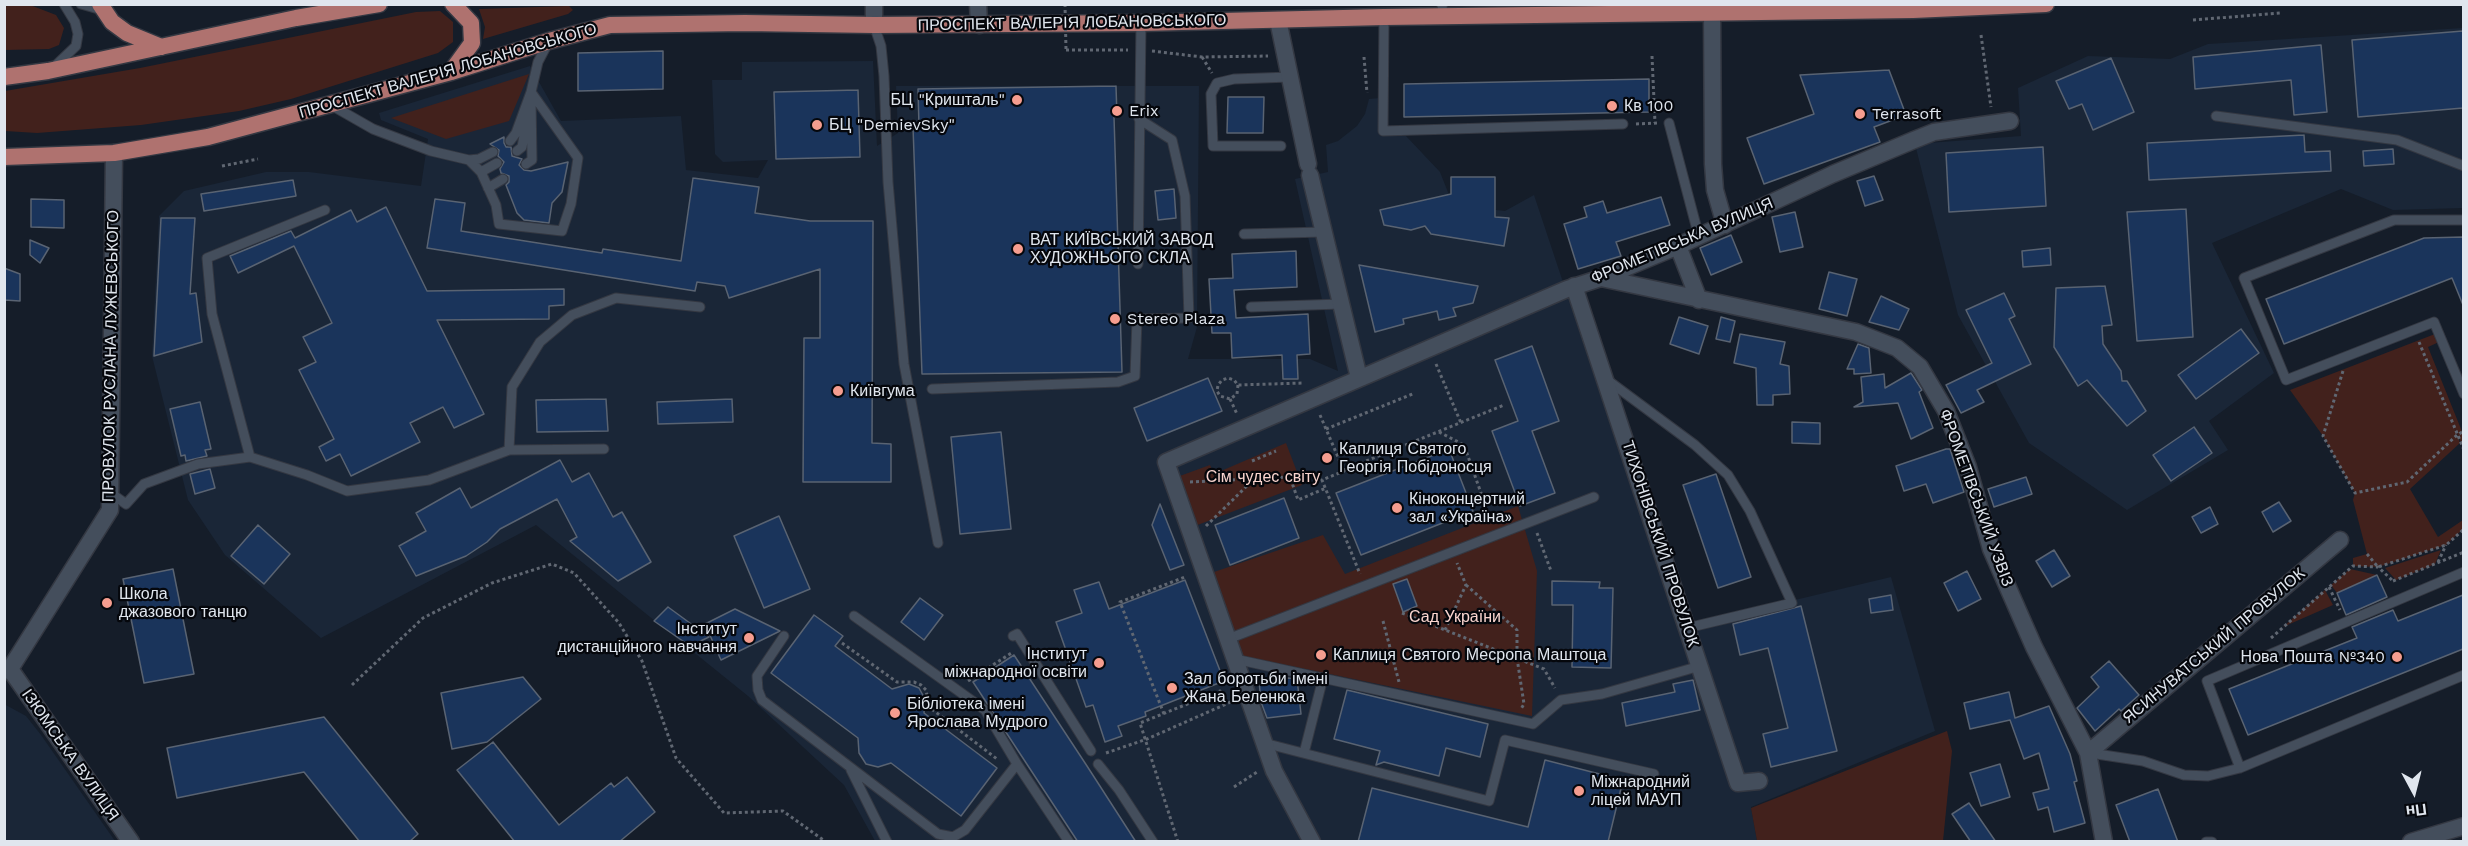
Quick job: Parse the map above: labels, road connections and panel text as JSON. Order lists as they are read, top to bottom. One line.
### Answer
{"streets":{"main road":["ПРОСПЕКТ ВАЛЕРІЯ ЛОБАНОВСЬКОГО"],"street":["ФРОМЕТІВСЬКА ВУЛИЦЯ","ПРОВУЛОК РУСЛАНА ЛУЖЕВСЬКОГО","ФРОМЕТІВСЬКИЙ УЗВІЗ","ТИХОНІВСЬКИЙ ПРОВУЛОК","ЯСИНУВАТСЬКИЙ ПРОВУЛОК","ІЗЮМСЬКА ВУЛИЦЯ"]},"crossings":[["ПРОСПЕКТ ВАЛЕРІЯ ЛОБАНОВСЬКОГО","ПРОВУЛОК РУСЛАНА ЛУЖЕВСЬКОГО"],["ФРОМЕТІВСЬКА ВУЛИЦЯ","ФРОМЕТІВСЬКИЙ УЗВІЗ"],["ФРОМЕТІВСЬКА ВУЛИЦЯ","ТИХОНІВСЬКИЙ ПРОВУЛОК"],["ПРОВУЛОК РУСЛАНА ЛУЖЕВСЬКОГО","ІЗЮМСЬКА ВУЛИЦЯ"],["ФРОМЕТІВСЬКИЙ УЗВІЗ","ЯСИНУВАТСЬКИЙ ПРОВУЛОК"]],"parks":["Сім чудес світу","Сад України"],"places":["БЦ \"Кришталь\"","Кв 100","Erix","Terrasoft","БЦ \"DemievSky\"","ВАТ КИЇВСЬКИЙ ЗАВОД ХУДОЖНЬОГО СКЛА","Stereo Plaza","Київгума","Каплиця Святого Георгія Побідоносця","Кіноконцертний зал «Україна»","Школа джазового танцю","Інститут дистанційного навчання","Каплиця Святого Месропа Маштоца","Нова Пошта №340","Інститут міжнародної освіти","Зал боротьби імені Жана Беленюка","Бібліотека імені Ярослава Мудрого","Міжнародний ліцей МАУП"],"north":"bottom"}
